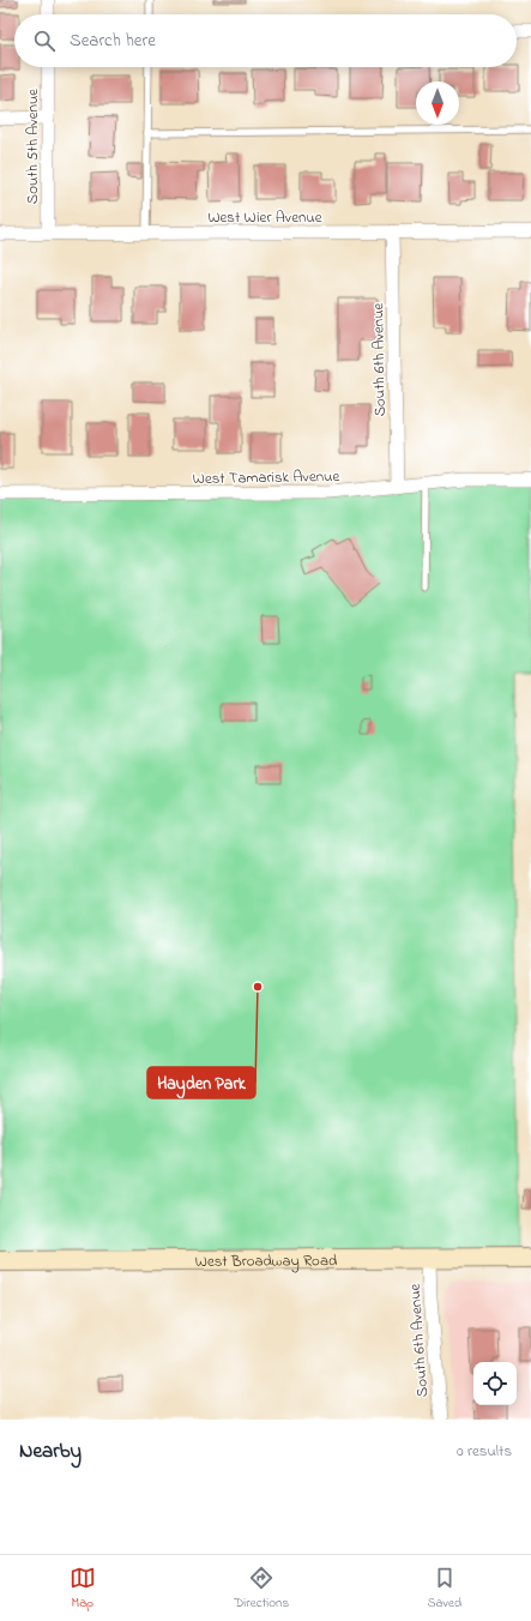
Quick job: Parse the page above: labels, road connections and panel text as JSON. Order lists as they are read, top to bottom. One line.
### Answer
{"streets":{"main road":["West Broadway Road"],"street":["South 5th Avenue","West Wier Avenue","South 6th Avenue","West Tamarisk Avenue"]},"crossings":[["South 5th Avenue","West Wier Avenue"],["West Wier Avenue","South 6th Avenue"],["South 6th Avenue","West Tamarisk Avenue"],["South 6th Avenue","West Broadway Road"]],"places":["Hayden Park"],"north":"bottom","page":{"search":"Search here","heading":["Nearby","0 results"],"nav":["Map","Directions","Saved"]}}
